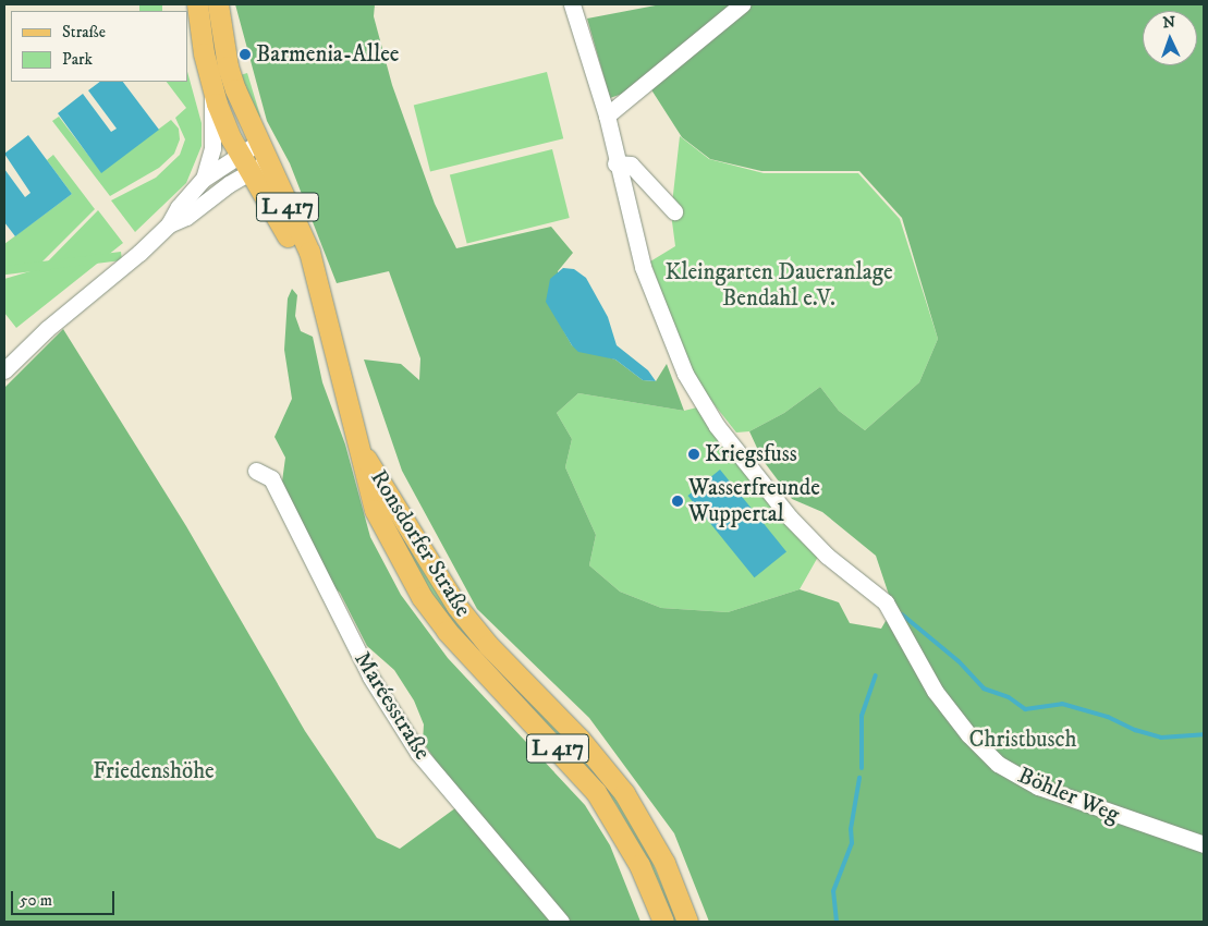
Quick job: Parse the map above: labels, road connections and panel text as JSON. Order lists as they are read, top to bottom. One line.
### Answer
{"streets":{"main road":["L 417","Ronsdorfer Straße"],"street":["Maréesstraße","Böhler Weg"]},"parks":["Kleingarten Daueranlage Bendahl e.V.","Christbusch","Friedenshöhe"],"places":["Barmenia-Allee","Kriegsfuss","Wasserfreunde Wuppertal"],"legend":["Straße","Park"],"scale_bar":"50 m","north":"top"}
